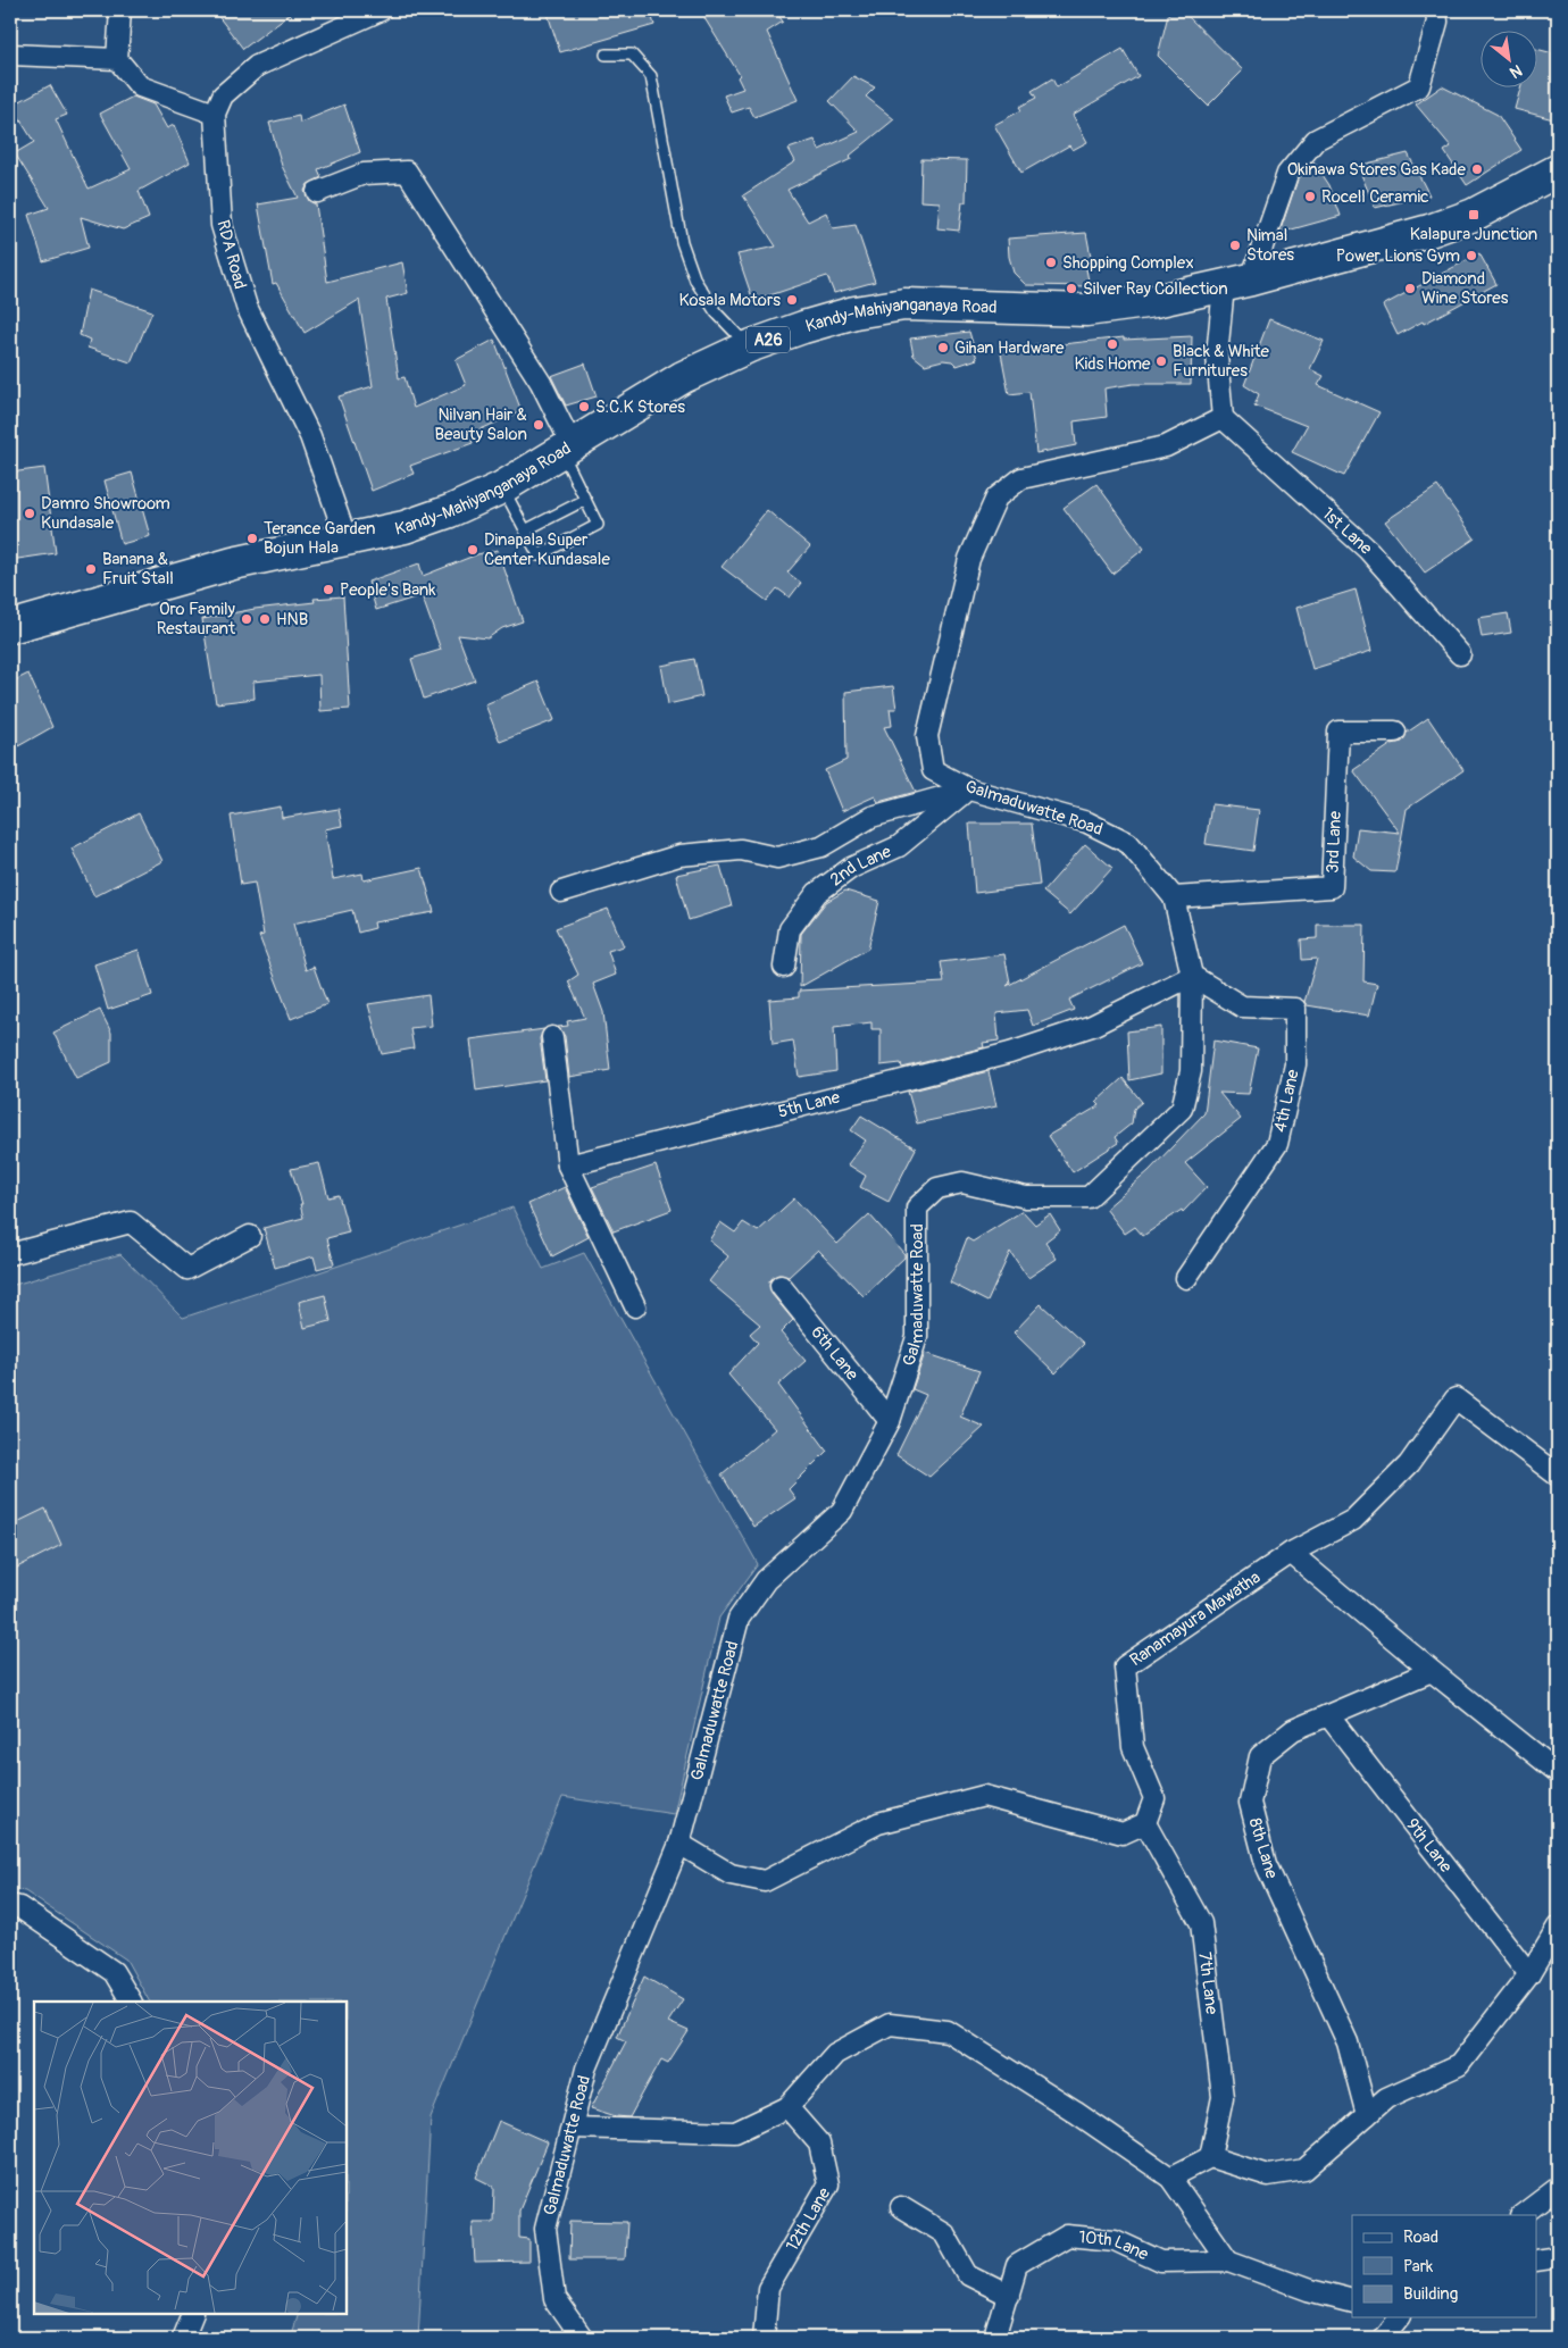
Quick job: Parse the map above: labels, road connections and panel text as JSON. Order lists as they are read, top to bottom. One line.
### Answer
{"streets":{"highway":["Kandy-Mahiyanganaya Road","A26"],"street":["RDA Road","1st Lane","Galmaduwatte Road","3rd Lane","2nd Lane","4th Lane","5th Lane","6th Lane","Ranamayura Mawatha","9th Lane","8th Lane","7th Lane","12th Lane","10th Lane"]},"crossings":[["RDA Road","Kandy-Mahiyanganaya Road"],["1st Lane","Galmaduwatte Road"],["Galmaduwatte Road","3rd Lane"],["Galmaduwatte Road","2nd Lane"],["Galmaduwatte Road","4th Lane"],["Galmaduwatte Road","5th Lane"],["Galmaduwatte Road","6th Lane"],["4th Lane","5th Lane"],["Ranamayura Mawatha","7th Lane"],["9th Lane","8th Lane"]],"places":{"other":["Okinawa Stores Gas Kade","Rocell Ceramic","Nimal Stores","Power Lions Gym","Shopping Complex","Silver Ray Collection","Diamond Wine Stores","Kosala Motors","Kids Home","Gihan Hardware","Black & White Furnitures","S.C.K Stores","Nilvan Hair & Beauty Salon","Damro Showroom Kundasale","Terance Garden Bojun Hala","Dinapala Super Center Kundasale","Banana & Fruit Stall","People's Bank","Oro Family Restaurant","HNB"],"transit":["Kalapura Junction"]},"legend":["Road","Park","Building"],"north":"bottom right"}
